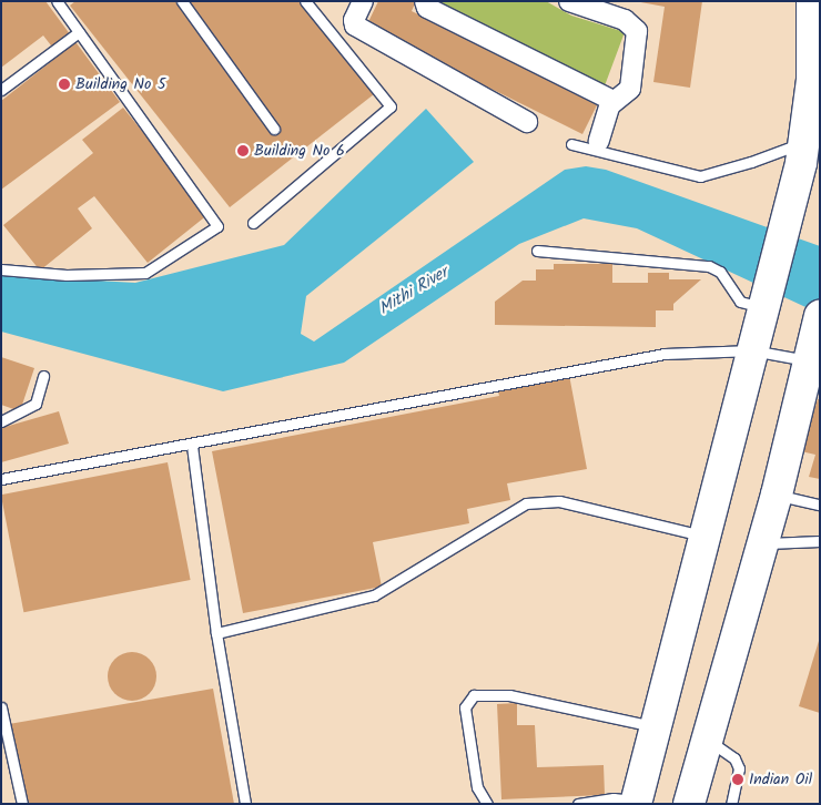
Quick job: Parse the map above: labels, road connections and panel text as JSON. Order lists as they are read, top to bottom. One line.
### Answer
{"water":["Mithi River"],"places":["Building No 5","Building No 6","Indian Oil"]}
